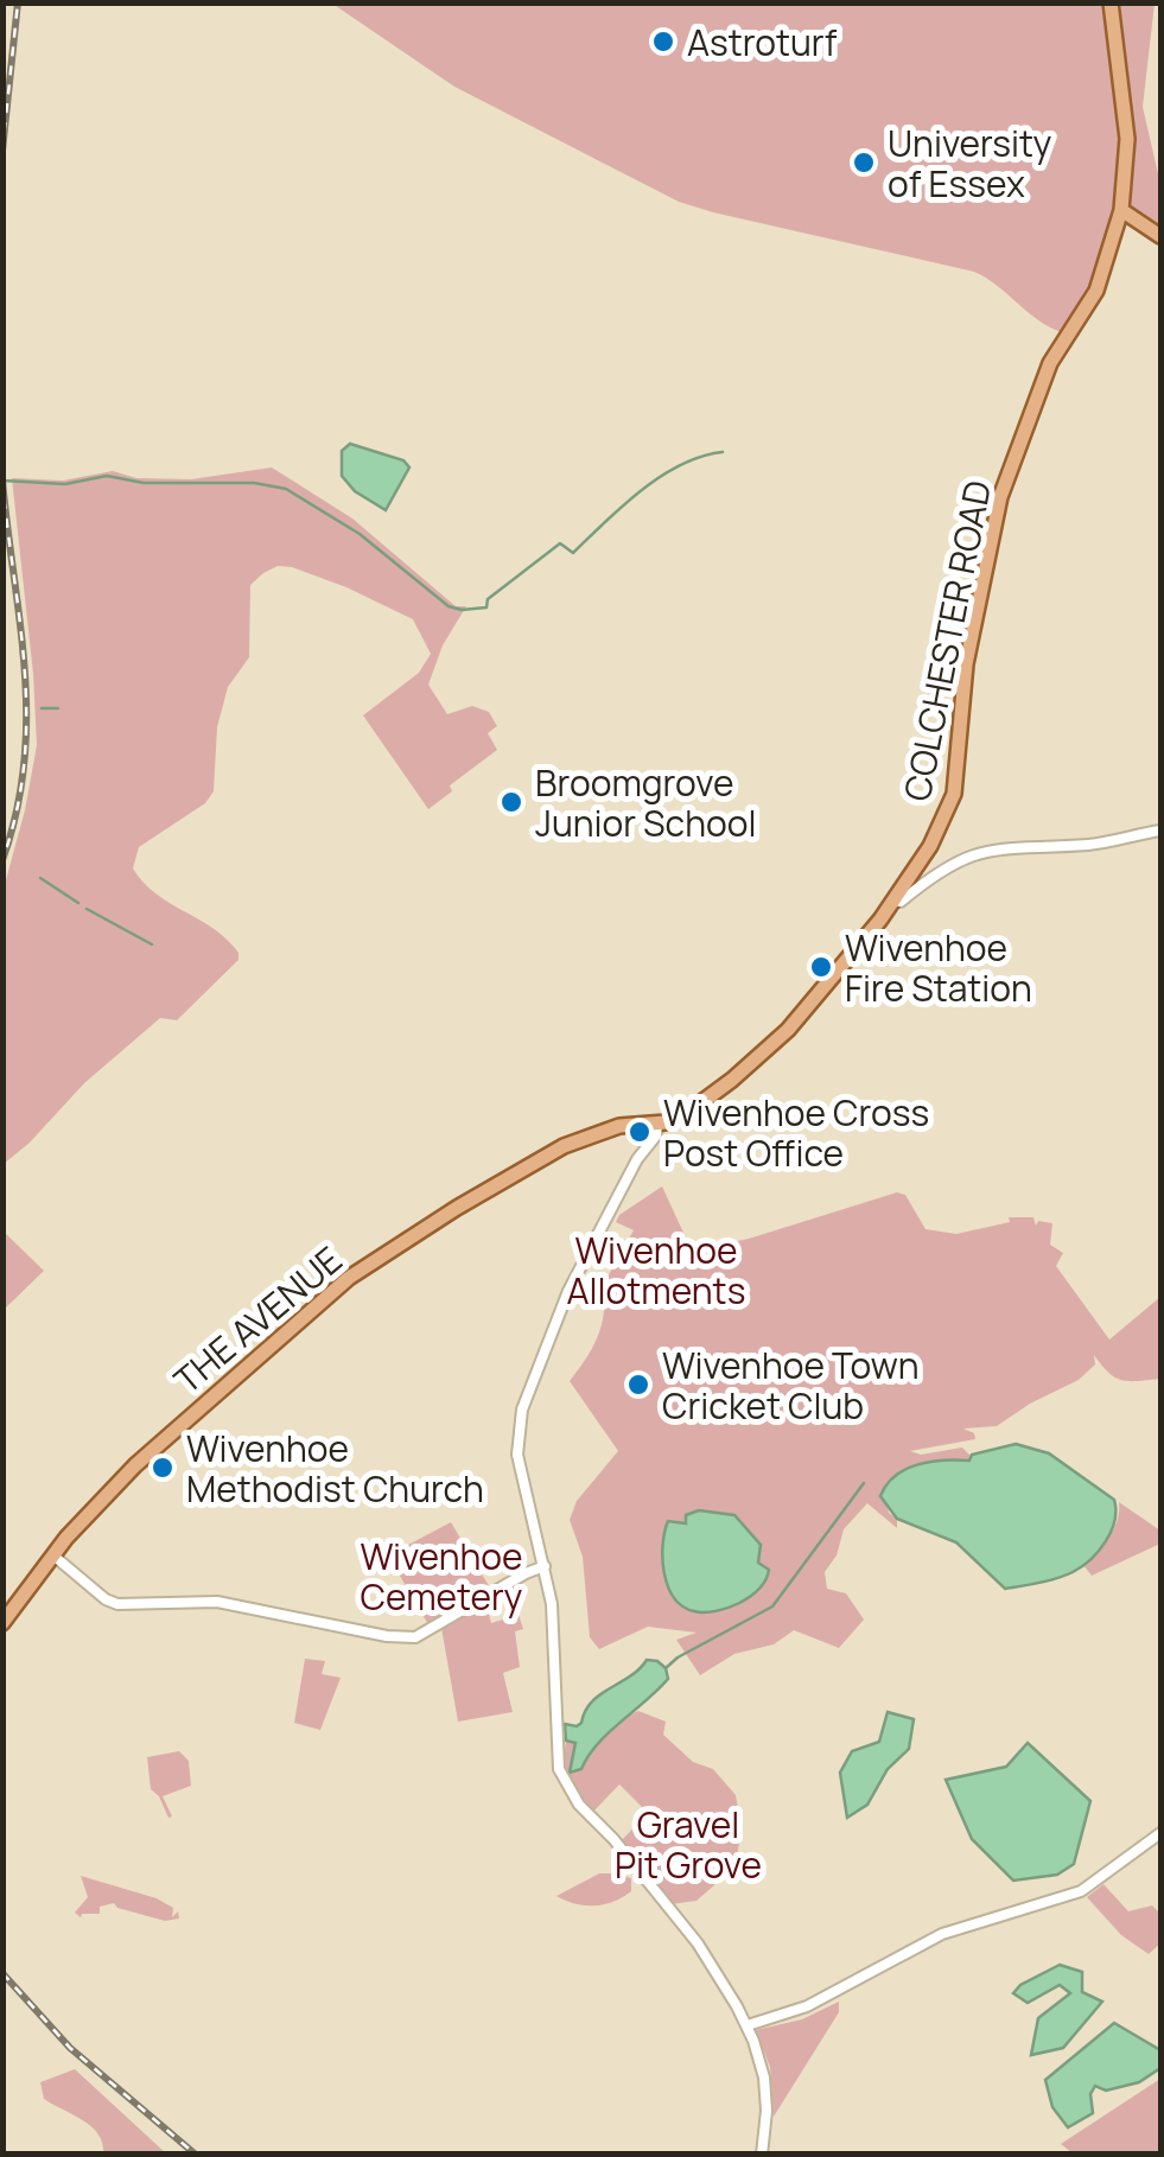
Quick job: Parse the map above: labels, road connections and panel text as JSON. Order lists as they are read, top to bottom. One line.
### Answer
{"streets":{"main road":["COLCHESTER ROAD","THE AVENUE"]},"crossings":[["COLCHESTER ROAD","THE AVENUE"]],"parks":["Wivenhoe Allotments","Wivenhoe Cemetery","Gravel Pit Grove"],"places":["Astroturf","University of Essex","Broomgrove Junior School","Wivenhoe Fire Station","Wivenhoe Cross Post Office","Wivenhoe Town Cricket Club","Wivenhoe Methodist Church"]}
